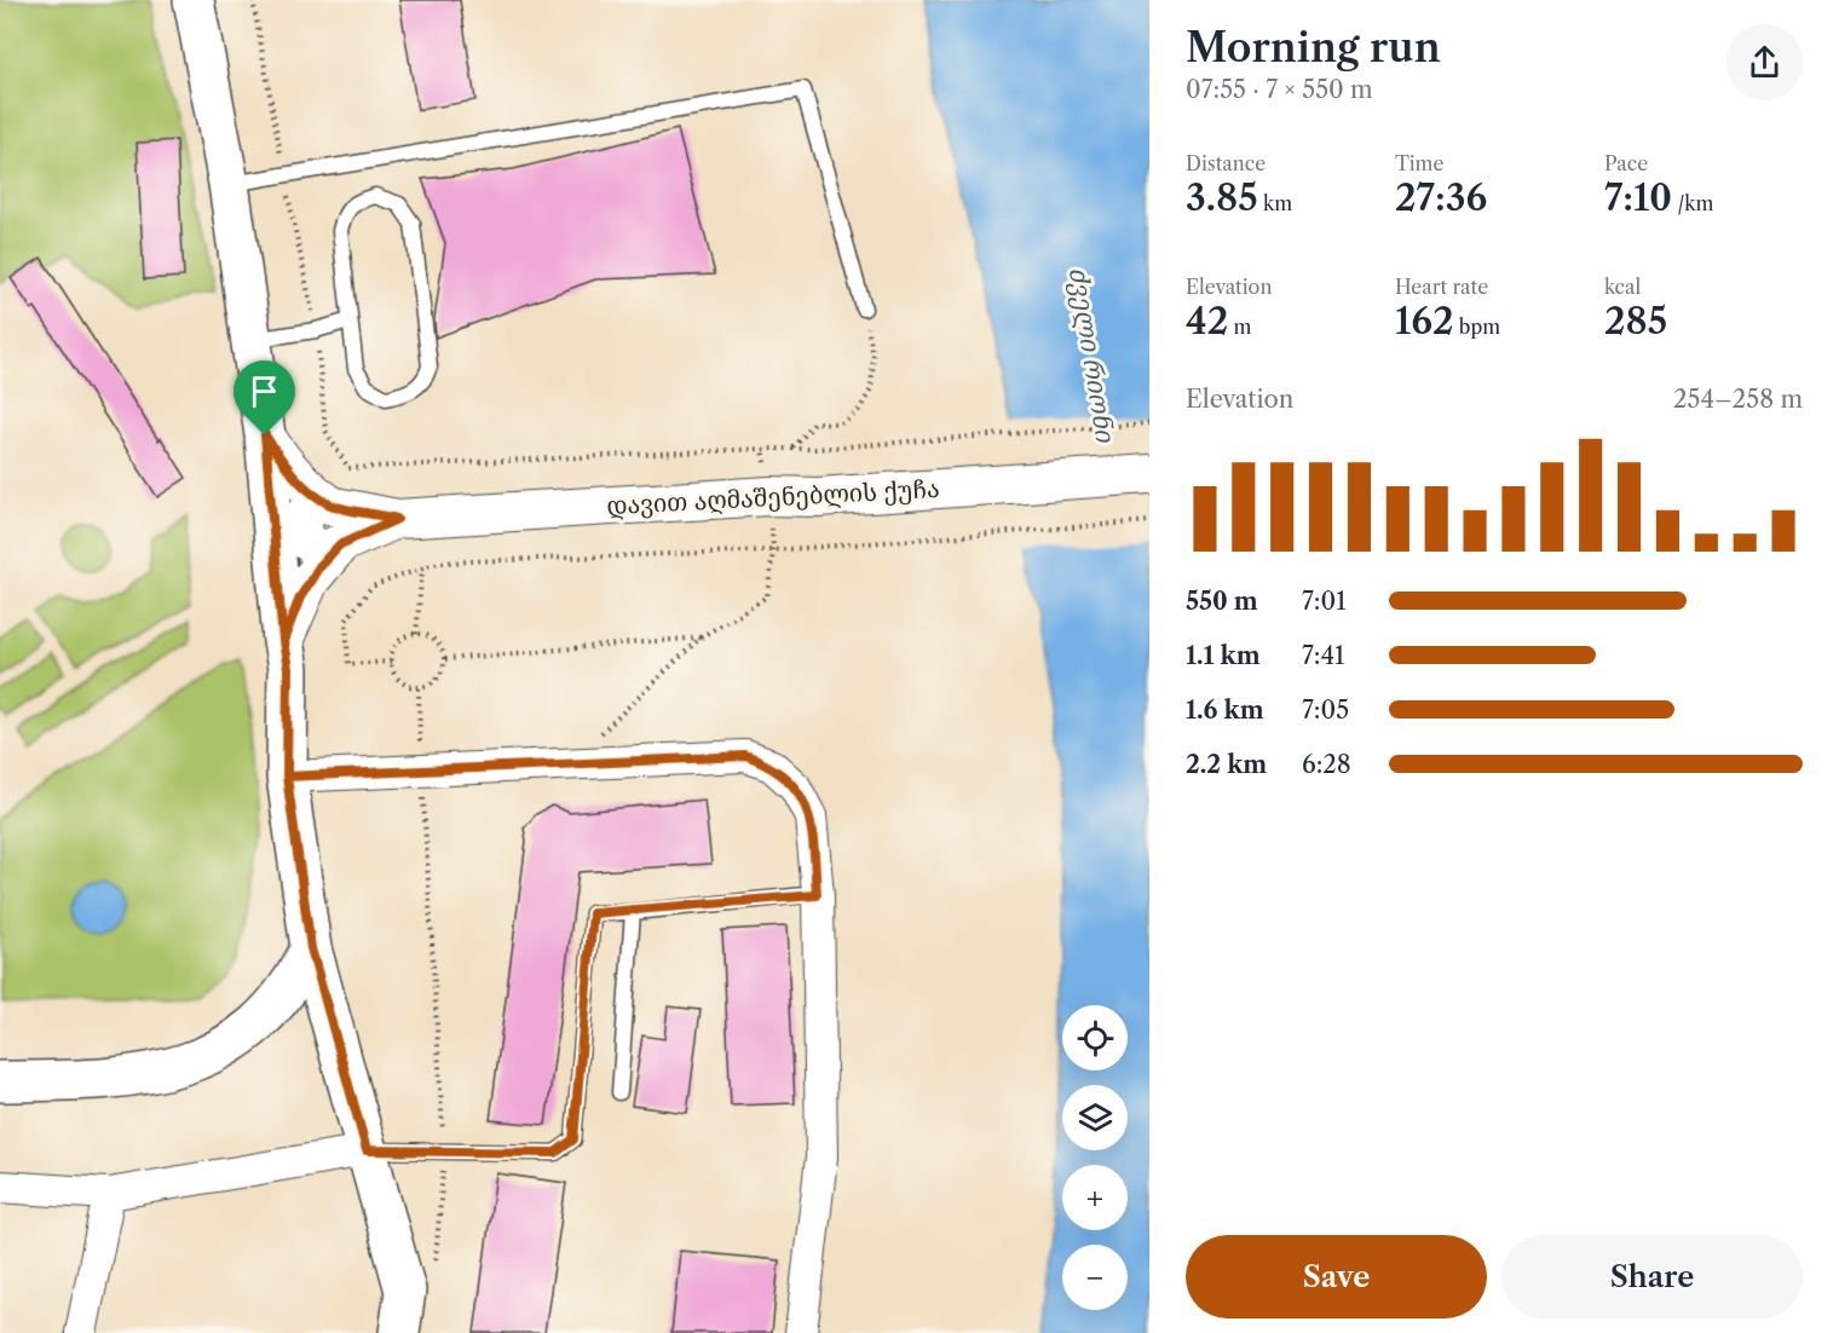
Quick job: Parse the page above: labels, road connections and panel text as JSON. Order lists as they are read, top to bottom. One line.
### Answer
{"streets":{"street":["დავით აღმაშენებლის ქუჩა"]},"water":["ძველი რიონი"],"page":{"heading":["Morning run","07:55 · 7 × 550 m"],"stats":[["Distance","3.85 km"],["Time","27:36"],["Pace","7:10 /km"],["Elevation","42 m"],["Heart rate","162 bpm"],["kcal","285"]],"chart":["Elevation","254–258 m"],"list":[{"name":"550 m","note":"7:01"},{"name":"1.1 km","note":"7:41"},{"name":"1.6 km","note":"7:05"},{"name":"2.2 km","note":"6:28"}],"map_buttons":["+","−"],"buttons":["Save","Share"]}}
